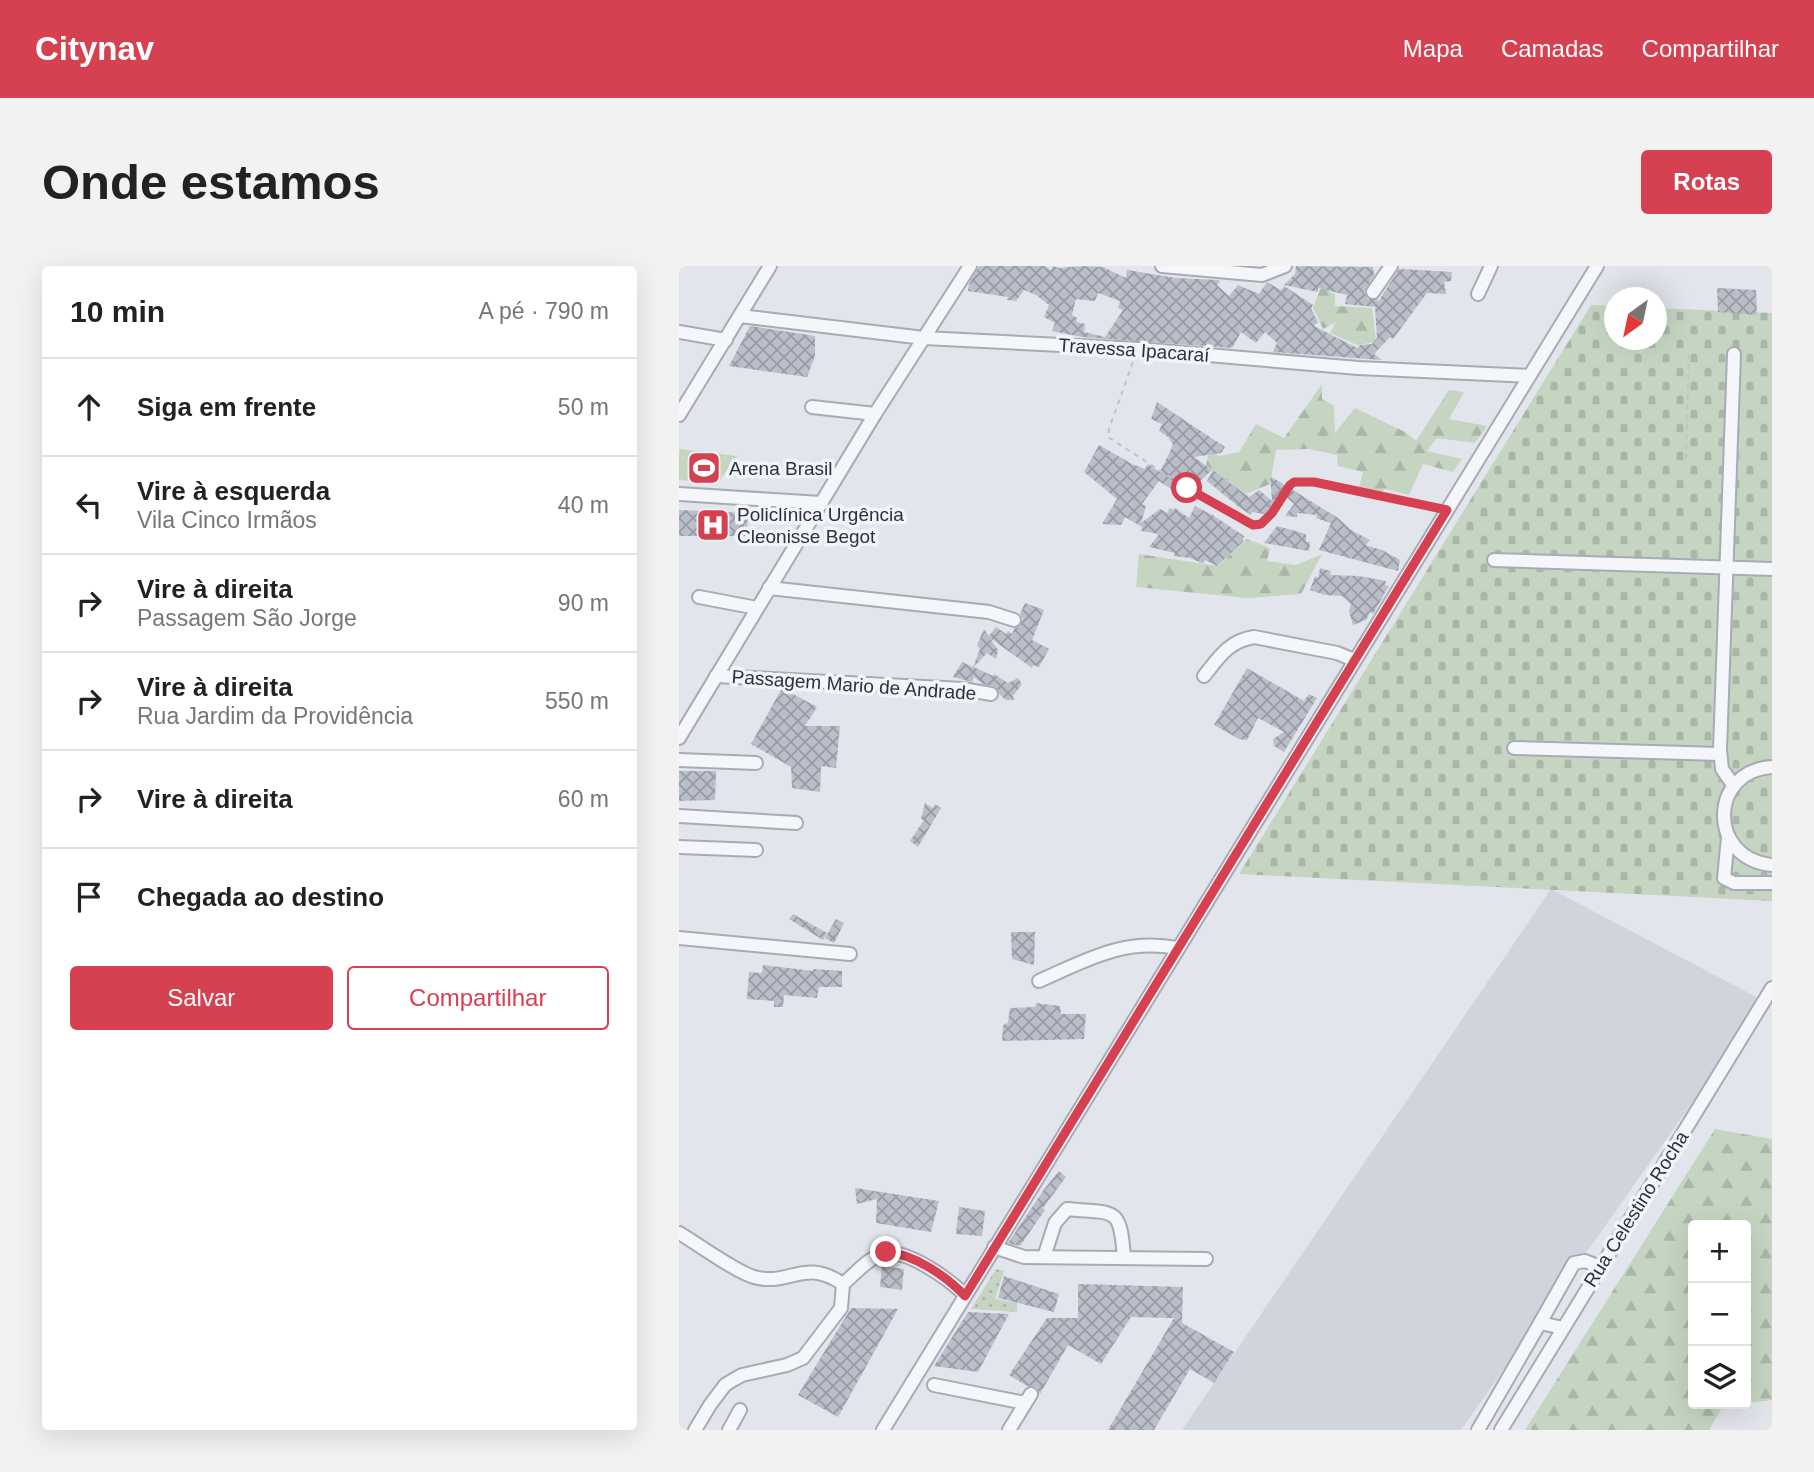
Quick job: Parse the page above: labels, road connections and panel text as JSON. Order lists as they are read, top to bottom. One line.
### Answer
{"streets":{"street":["Travessa Ipacaraí","Passagem Mario de Andrade","Rua Celestino Rocha"]},"places":{"sports":["Arena Brasil"],"hospital":["Policlínica Urgência Cleonisse Begot"]},"north":"bottom left","page":{"header":"Citynav","nav":["Mapa","Camadas","Compartilhar"],"buttons":["Rotas",["Salvar","Compartilhar"]],"title":"Onde estamos","heading":["10 min","A pé · 790 m"],"list":[["Siga em frente","50 m"],["Vire à esquerda","Vila Cinco Irmãos","40 m"],["Vire à direita","Passagem São Jorge","90 m"],["Vire à direita","Rua Jardim da Providência","550 m"],["Vire à direita","60 m"],"Chegada ao destino"],"map_buttons":["+","−"]}}
